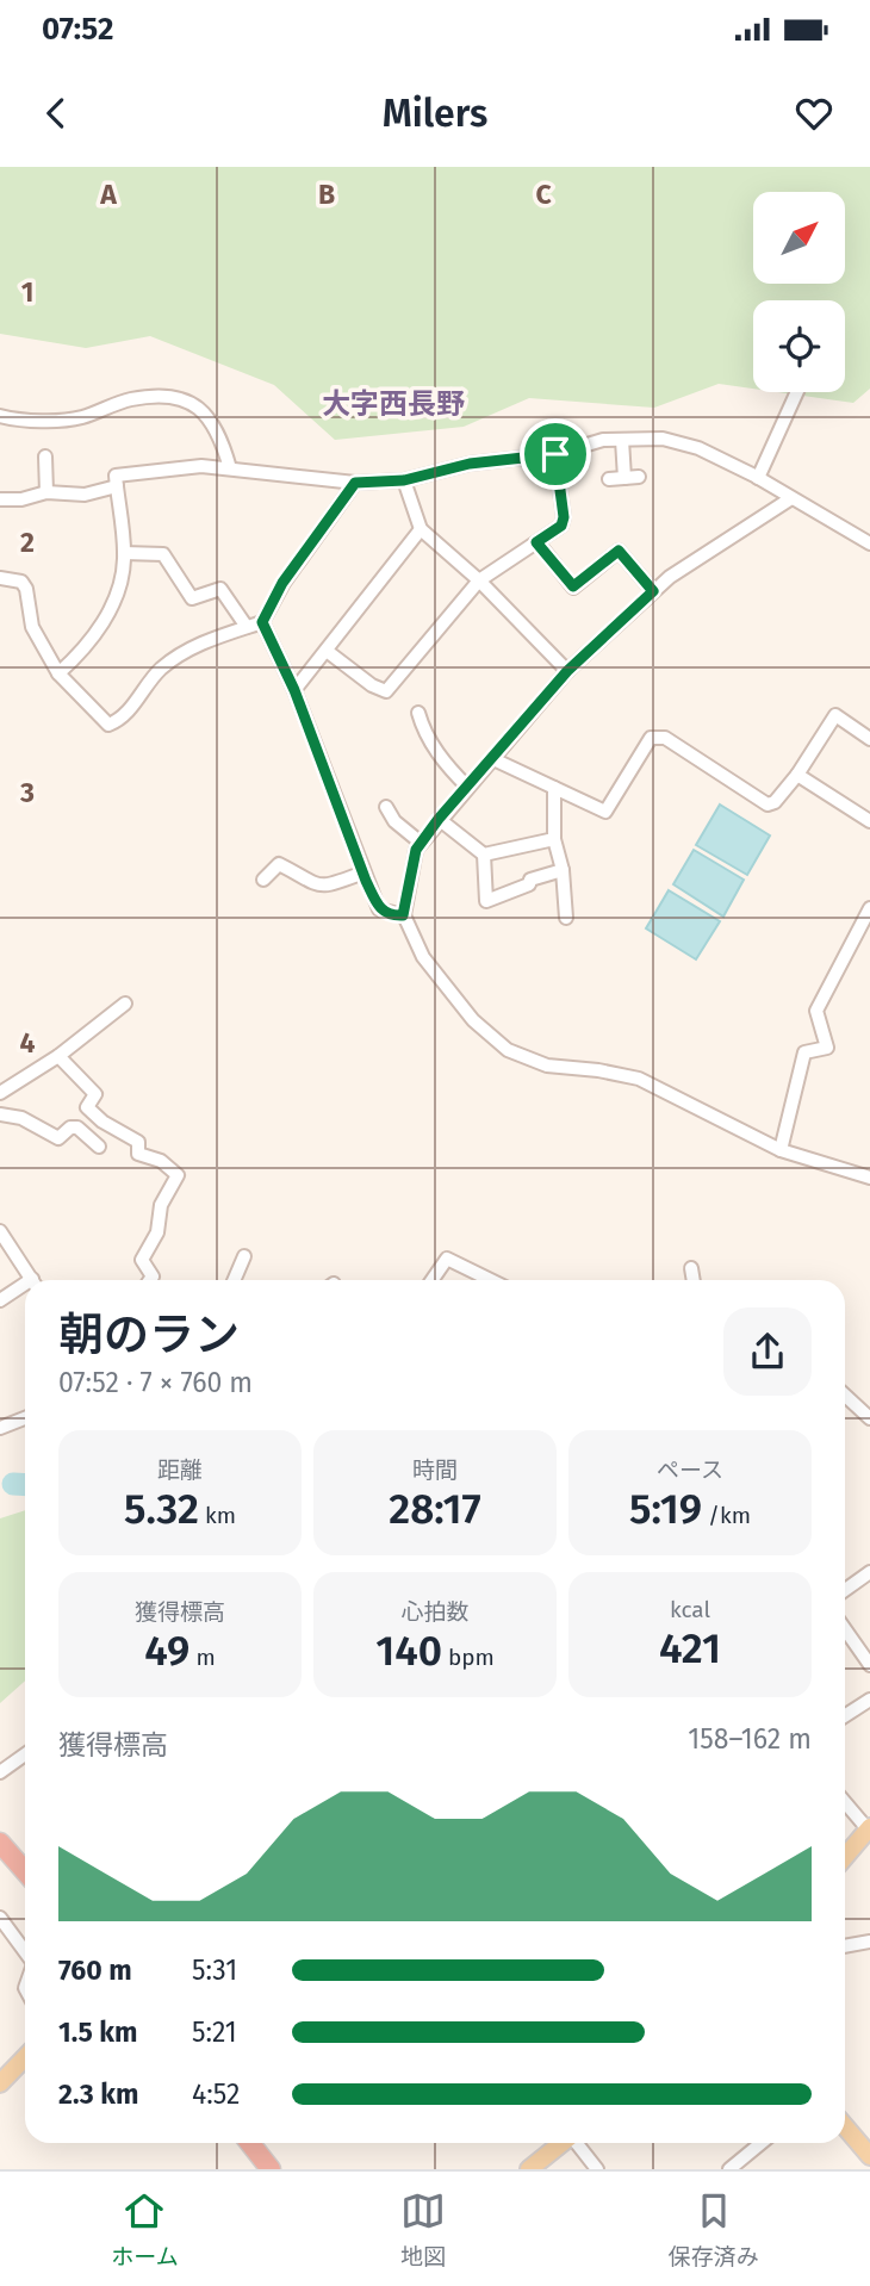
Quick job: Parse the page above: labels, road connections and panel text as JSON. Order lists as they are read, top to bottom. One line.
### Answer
{"districts":["大字西長野"],"north":"top right","page":{"status":"07:52","header":"Milers","heading":["朝のラン","07:52 · 7 × 760 m"],"stats":[["距離","5.32 km"],["時間","28:17"],["ペース","5:19 /km"],["獲得標高","49 m"],["心拍数","140 bpm"],["kcal","421"]],"chart":["獲得標高","158–162 m"],"list":[{"name":"760 m","note":"5:31"},{"name":"1.5 km","note":"5:21"},{"name":"2.3 km","note":"4:52"}],"tabs":["ホーム","地図","保存済み"]},"grid":{"columns":["A","B","C"],"rows":["1","2","3","4"]}}
